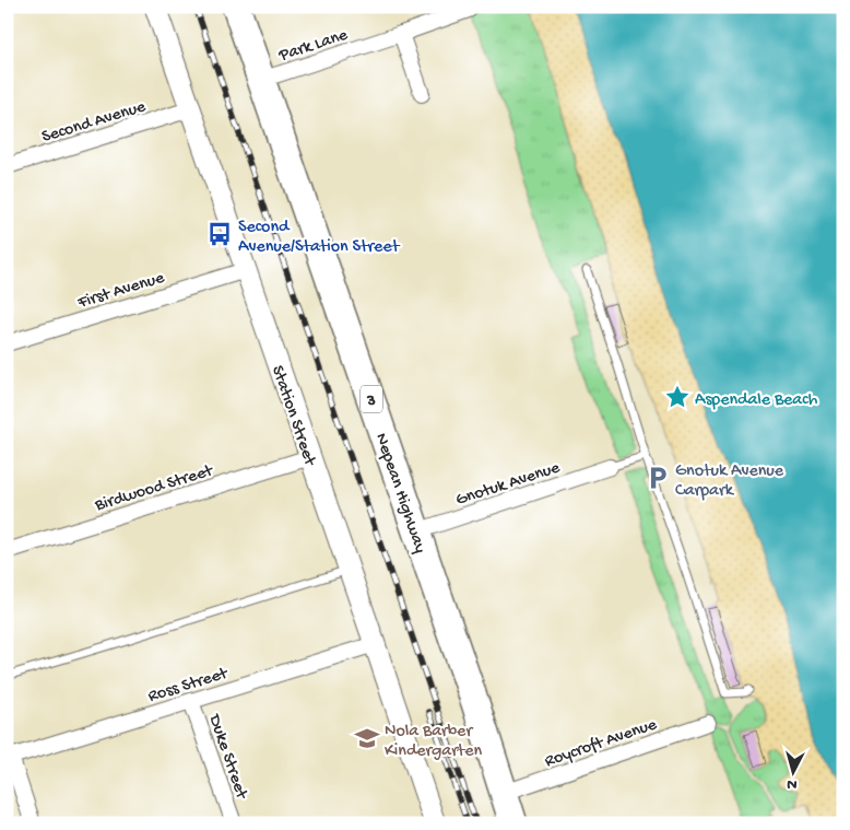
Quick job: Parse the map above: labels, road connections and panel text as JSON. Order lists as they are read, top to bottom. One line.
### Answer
{"streets":{"highway":["3","Nepean Highway"],"street":["Park Lane","Second Avenue","First Avenue","Station Street","Gnotuk Avenue","Birdwood Street","Ross Street","Roycroft Avenue","Duke Street"]},"crossings":[["Park Lane","Nepean Highway"],["Second Avenue","Station Street"],["First Avenue","Station Street"],["Station Street","Birdwood Street"],["Station Street","Ross Street"],["Gnotuk Avenue","Nepean Highway"],["Nepean Highway","Roycroft Avenue"],["Ross Street","Duke Street"]],"places":{"bus stop":["Second Avenue/Station Street"],"place":["Aspendale Beach"],"parking":["Gnotuk Avenue Carpark"],"school or university":["Nola Barber Kindergarten"]},"north":"bottom"}
